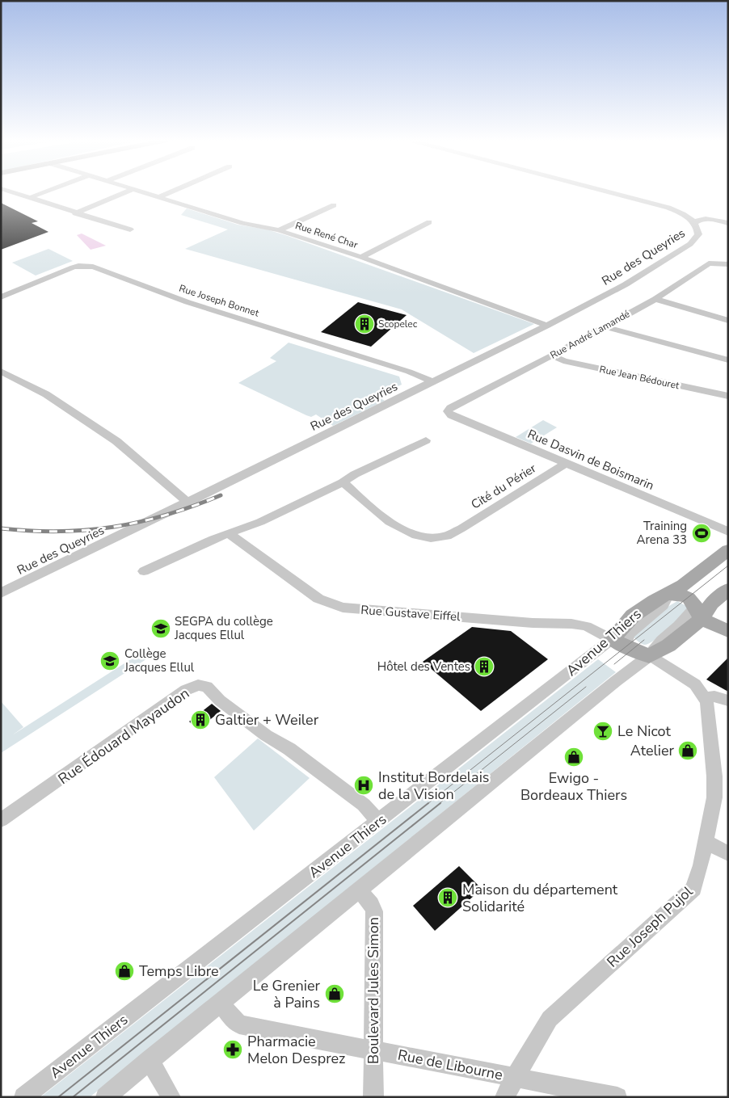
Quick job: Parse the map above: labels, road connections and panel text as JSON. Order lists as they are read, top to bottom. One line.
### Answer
{"streets":{"main road":["Avenue Thiers"],"street":["Rue René Char","Rue des Queyries","Rue Joseph Bonnet","Rue André Lamandé","Rue Jean Bédouret","Rue Dasvin de Boismarin","Cité du Périer","Rue Gustave Eiffel","Rue Édouard Mayaudon","Rue Joseph Pujol","Boulevard Jules Simon","Rue de Libourne"]},"crossings":[["Rue René Char","Rue des Queyries"],["Rue des Queyries","Rue Joseph Bonnet"],["Rue André Lamandé","Rue Jean Bédouret"],["Rue André Lamandé","Rue Dasvin de Boismarin"],["Rue Dasvin de Boismarin","Cité du Périer"],["Rue Gustave Eiffel","Avenue Thiers"],["Avenue Thiers","Rue Édouard Mayaudon"],["Rue Joseph Pujol","Rue de Libourne"],["Boulevard Jules Simon","Rue de Libourne"]],"places":{"building":["Scopelec","Hôtel des Ventes","Galtier + Weiler","Maison du département Solidarité"],"sports":["Training Arena 33"],"school or university":["SEGPA du collège Jacques Ellul","Collège Jacques Ellul"],"bar":["Le Nicot"],"shop":["Atelier","Ewigo - Bordeaux Thiers","Temps Libre","Le Grenier à Pains"],"hospital":["Institut Bordelais de la Vision"],"pharmacy":["Pharmacie Melon Desprez"]}}
